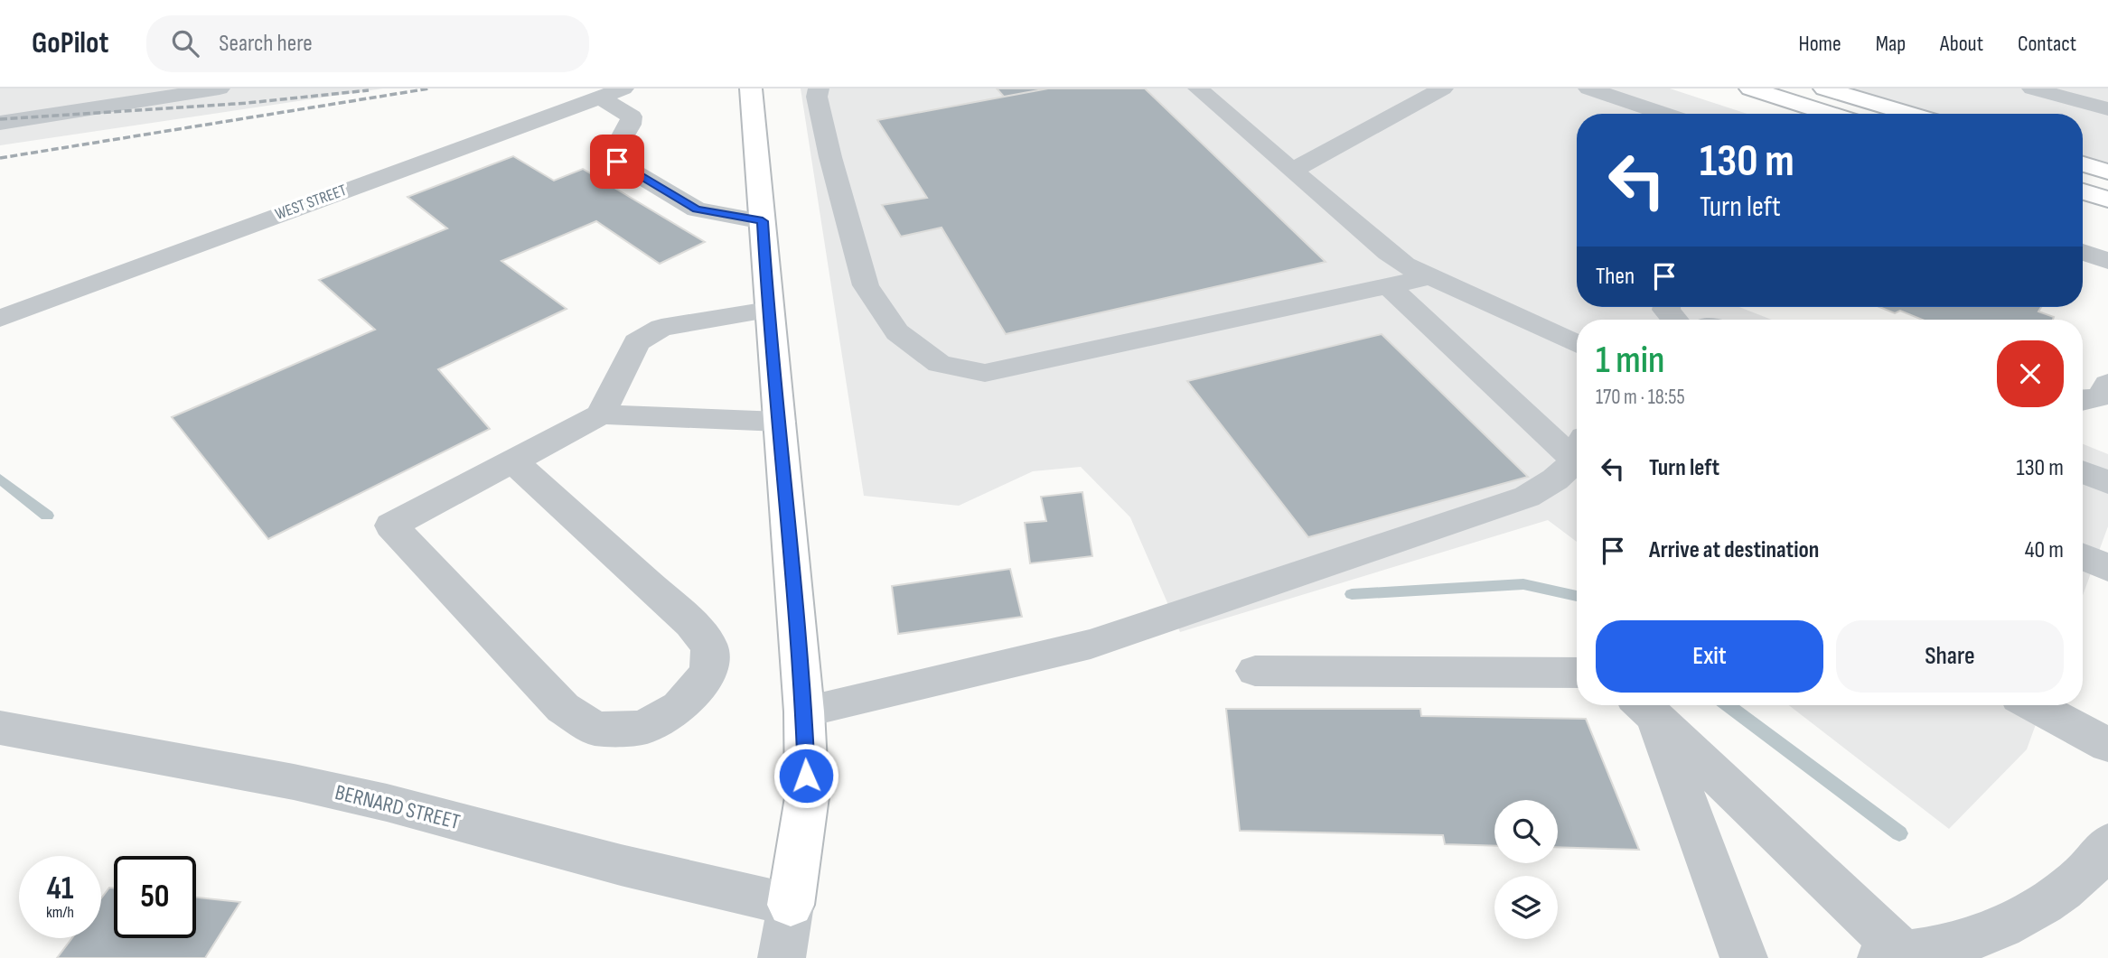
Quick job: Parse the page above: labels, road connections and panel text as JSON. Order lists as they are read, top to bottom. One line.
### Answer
{"streets":{"street":["WEST STREET","BERNARD STREET"]},"page":{"header":"GoPilot","search":"Search here","nav":["Home","Map","About","Contact"],"turn":["130 m","Turn left"],"then":"Then","heading":["1 min","170 m · 18:55"],"list":[{"name":"Turn left","value":"130 m"},{"name":"Arrive at destination","value":"40 m"}],"buttons":["Exit","Share"],"speed":"41 km/h","limit":"50"}}
